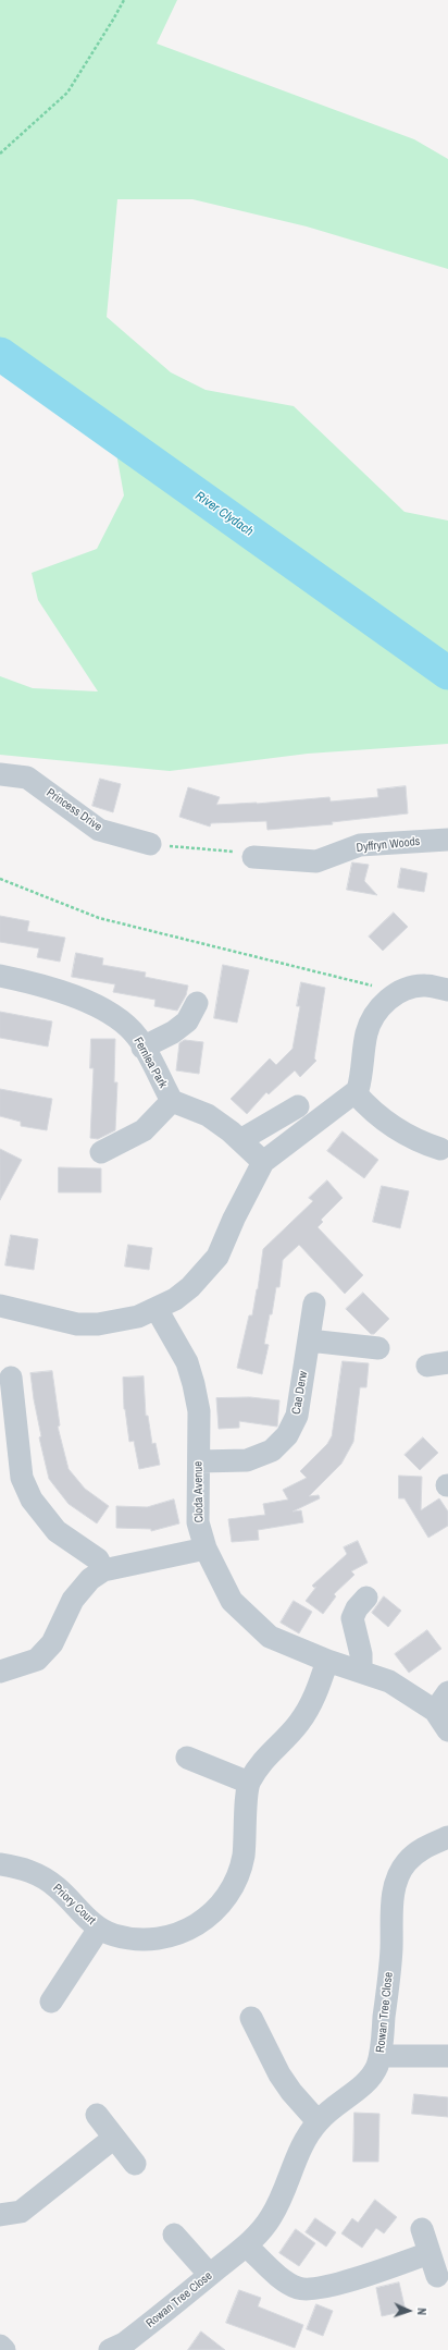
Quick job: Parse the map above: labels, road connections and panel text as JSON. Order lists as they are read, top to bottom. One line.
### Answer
{"streets":{"street":["Princess Drive","Dyffryn Woods","Fernlea Park","Cae Derw","Cloda Avenue","Priory Court","Rowan Tree Close"]},"crossings":[["Cae Derw","Cloda Avenue"],["Cloda Avenue","Priory Court"]],"water":["River Clydach"],"north":"right"}
